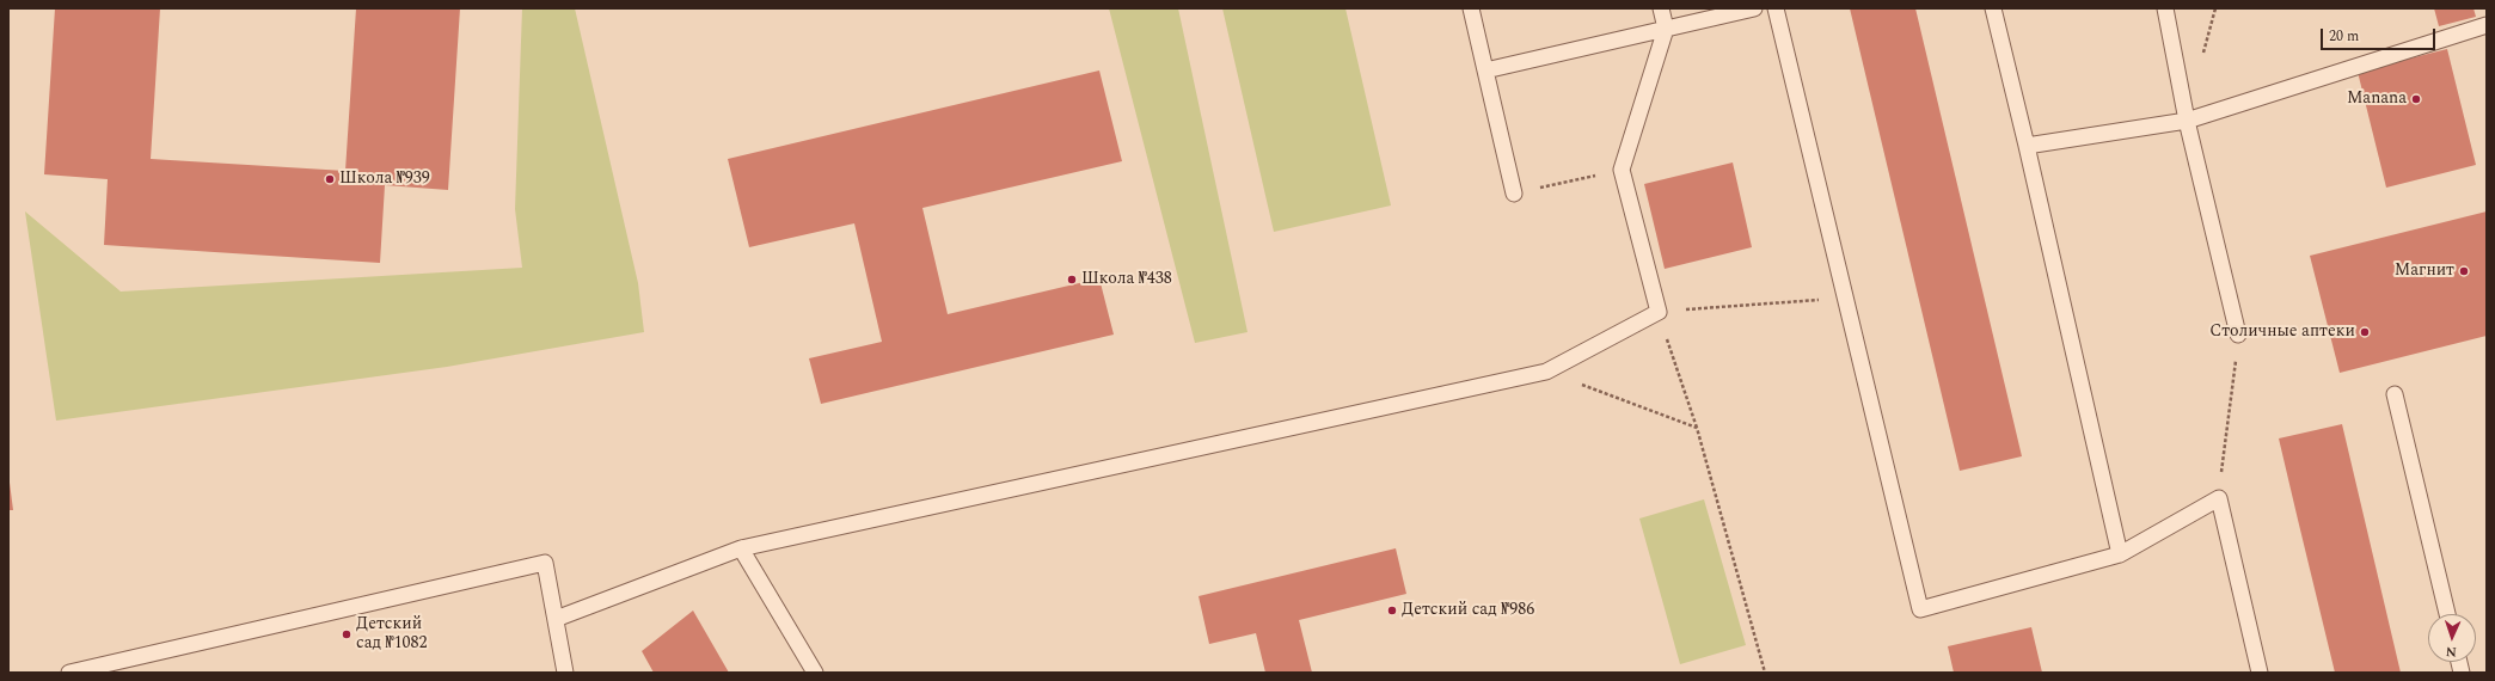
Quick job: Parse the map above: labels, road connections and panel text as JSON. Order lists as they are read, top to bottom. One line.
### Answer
{"places":["Manana","Школа №939","Магнит","Школа №438","Столичные аптеки","Детский сад №986","Детский сад №1082"],"scale_bar":"20 m","north":"bottom"}
